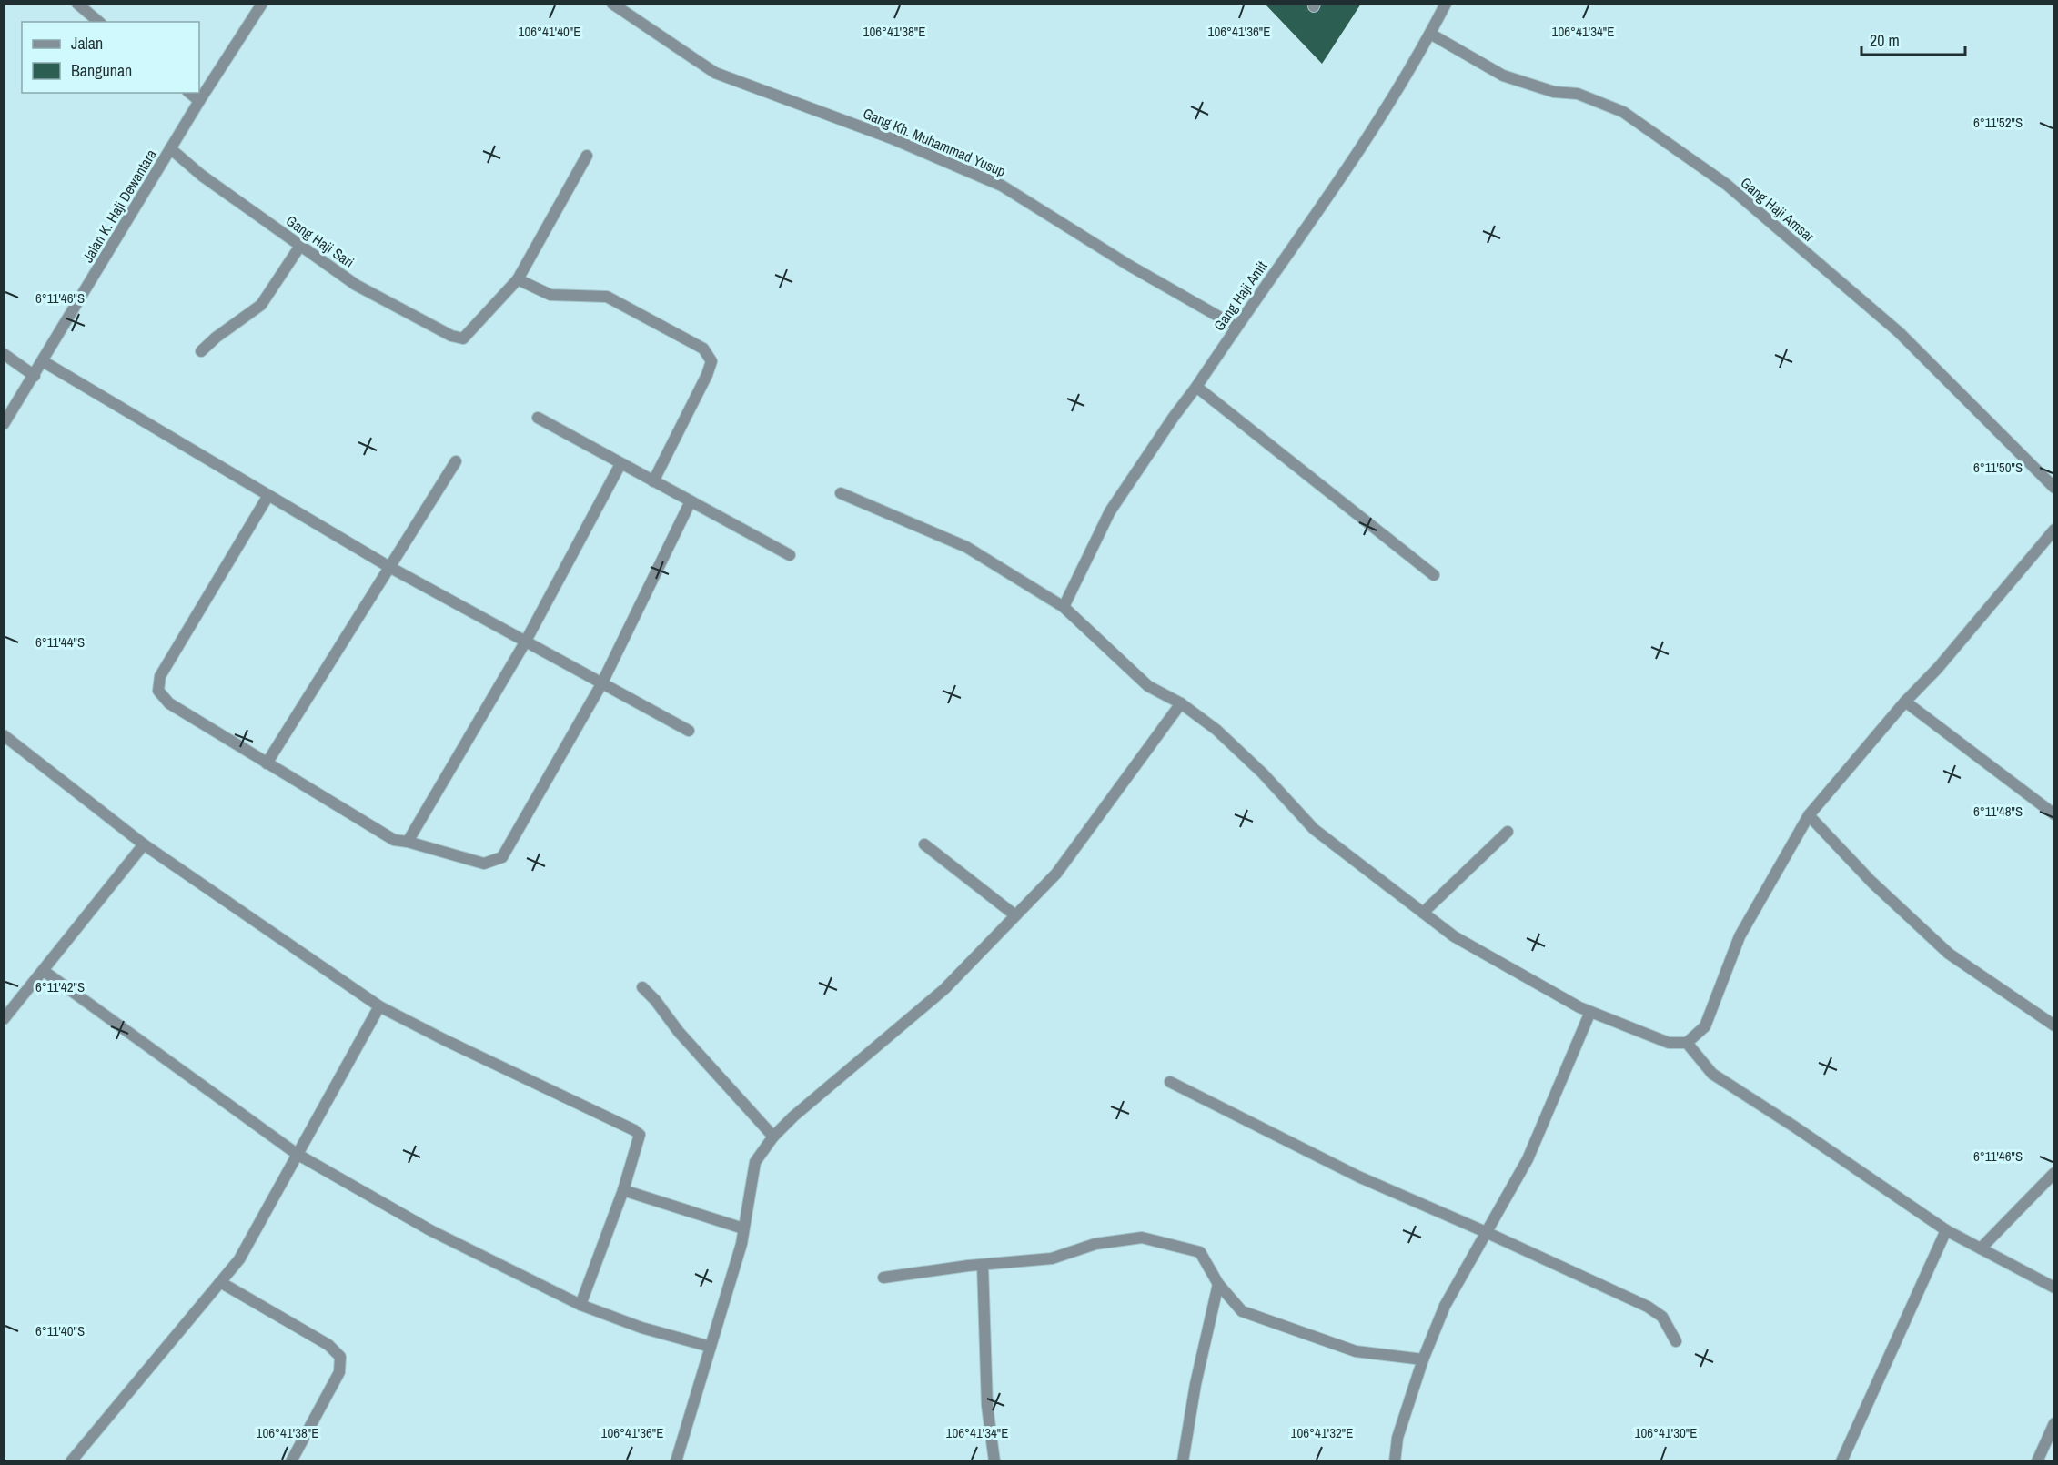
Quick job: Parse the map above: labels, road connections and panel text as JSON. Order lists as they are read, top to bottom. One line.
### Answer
{"streets":{"street":["Gang Kh. Muhammad Yusup","Jalan K. Haji Dewantara","Gang Haji Amsar","Gang Haji Sari","Gang Haji Amit"]},"crossings":[["Gang Kh. Muhammad Yusup","Gang Haji Amit"],["Jalan K. Haji Dewantara","Gang Haji Sari"],["Gang Haji Amsar","Gang Haji Amit"]],"legend":["Jalan","Bangunan"],"scale_bar":"20 m","coordinates":["106°41'40\"E","106°41'36\"E","106°41'34\"E","106°41'38\"E","6°11'52\"S","6°11'46\"S","6°11'50\"S","6°11'44\"S","6°11'48\"S","6°11'42\"S","6°11'40\"S","106°41'32\"E","106°41'30\"E"]}
